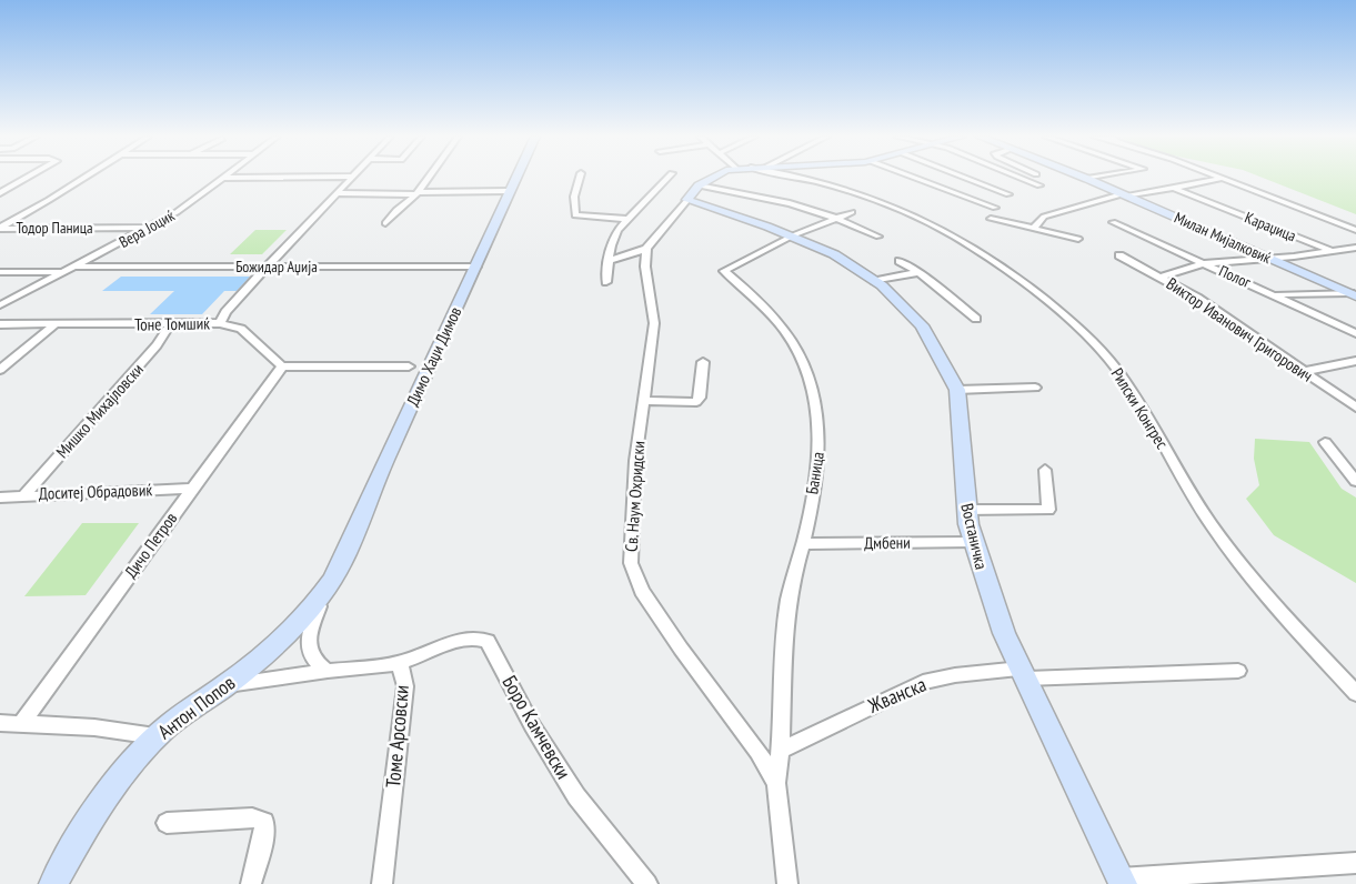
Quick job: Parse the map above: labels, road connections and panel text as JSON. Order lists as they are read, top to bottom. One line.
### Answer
{"streets":{"street":["Караџица","Тодор Паница","Вера Јоциќ","Милан Мијалковиќ","Божидар Аџија","Полог","Тоне Томшиќ","Виктор Иванович Григорович","Димо Хаџи Димов","Рилски Конгрес","Мишко Михајловски","Баница","Доситеј Обрадовиќ","Св. Наум Охридски","Востаничка","Дмбени","Дичо Петров","Жванска","Антон Попов","Боро Камчевски","Томе Арсовски"]},"crossings":[["Тодор Паница","Вера Јоциќ"],["Вера Јоциќ","Божидар Аџија"],["Божидар Аџија","Димо Хаџи Димов"],["Тоне Томшиќ","Мишко Михајловски"],["Тоне Томшиќ","Дичо Петров"],["Димо Хаџи Димов","Антон Попов"],["Мишко Михајловски","Доситеј Обрадовиќ"],["Баница","Св. Наум Охридски"],["Баница","Востаничка"],["Баница","Дмбени"],["Баница","Жванска"],["Доситеј Обрадовиќ","Дичо Петров"],["Востаничка","Дмбени"],["Востаничка","Жванска"],["Антон Попов","Томе Арсовски"],["Боро Камчевски","Томе Арсовски"]]}
